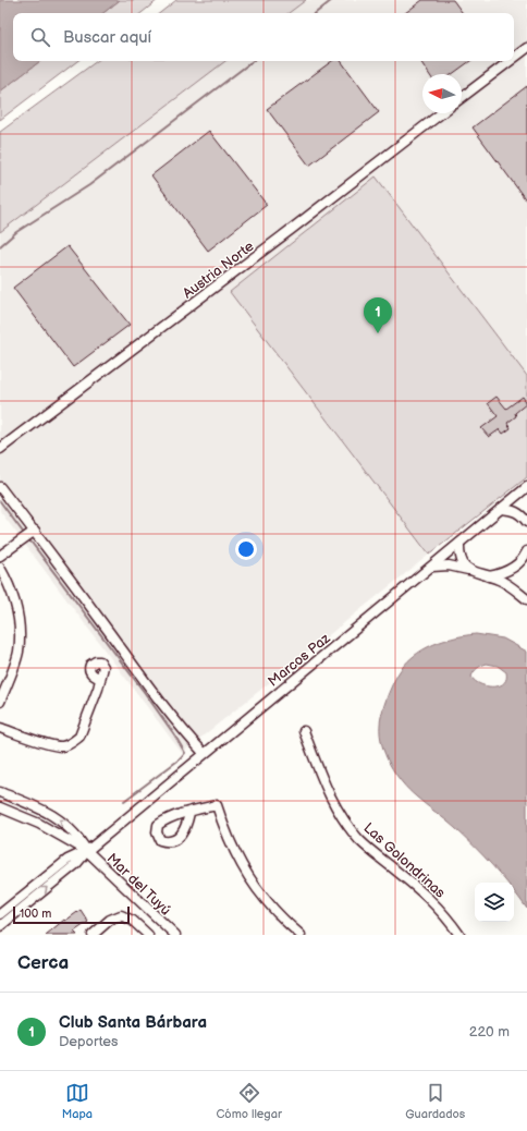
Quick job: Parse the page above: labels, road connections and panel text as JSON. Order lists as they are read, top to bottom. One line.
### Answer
{"streets":{"street":["Austria Norte","Marcos Paz","Las Golondrinas","Mar del Tuyú"]},"crossings":[["Marcos Paz","Mar del Tuyú"]],"scale_bar":"100 m","north":"left","page":{"search":"Buscar aquí","pins":"1","scale":"100 m","heading":"Cerca","list":[{"mark":"1","name":"Club Santa Bárbara","note":"Deportes","value":"220 m"}],"nav":["Mapa","Cómo llegar","Guardados"]}}
